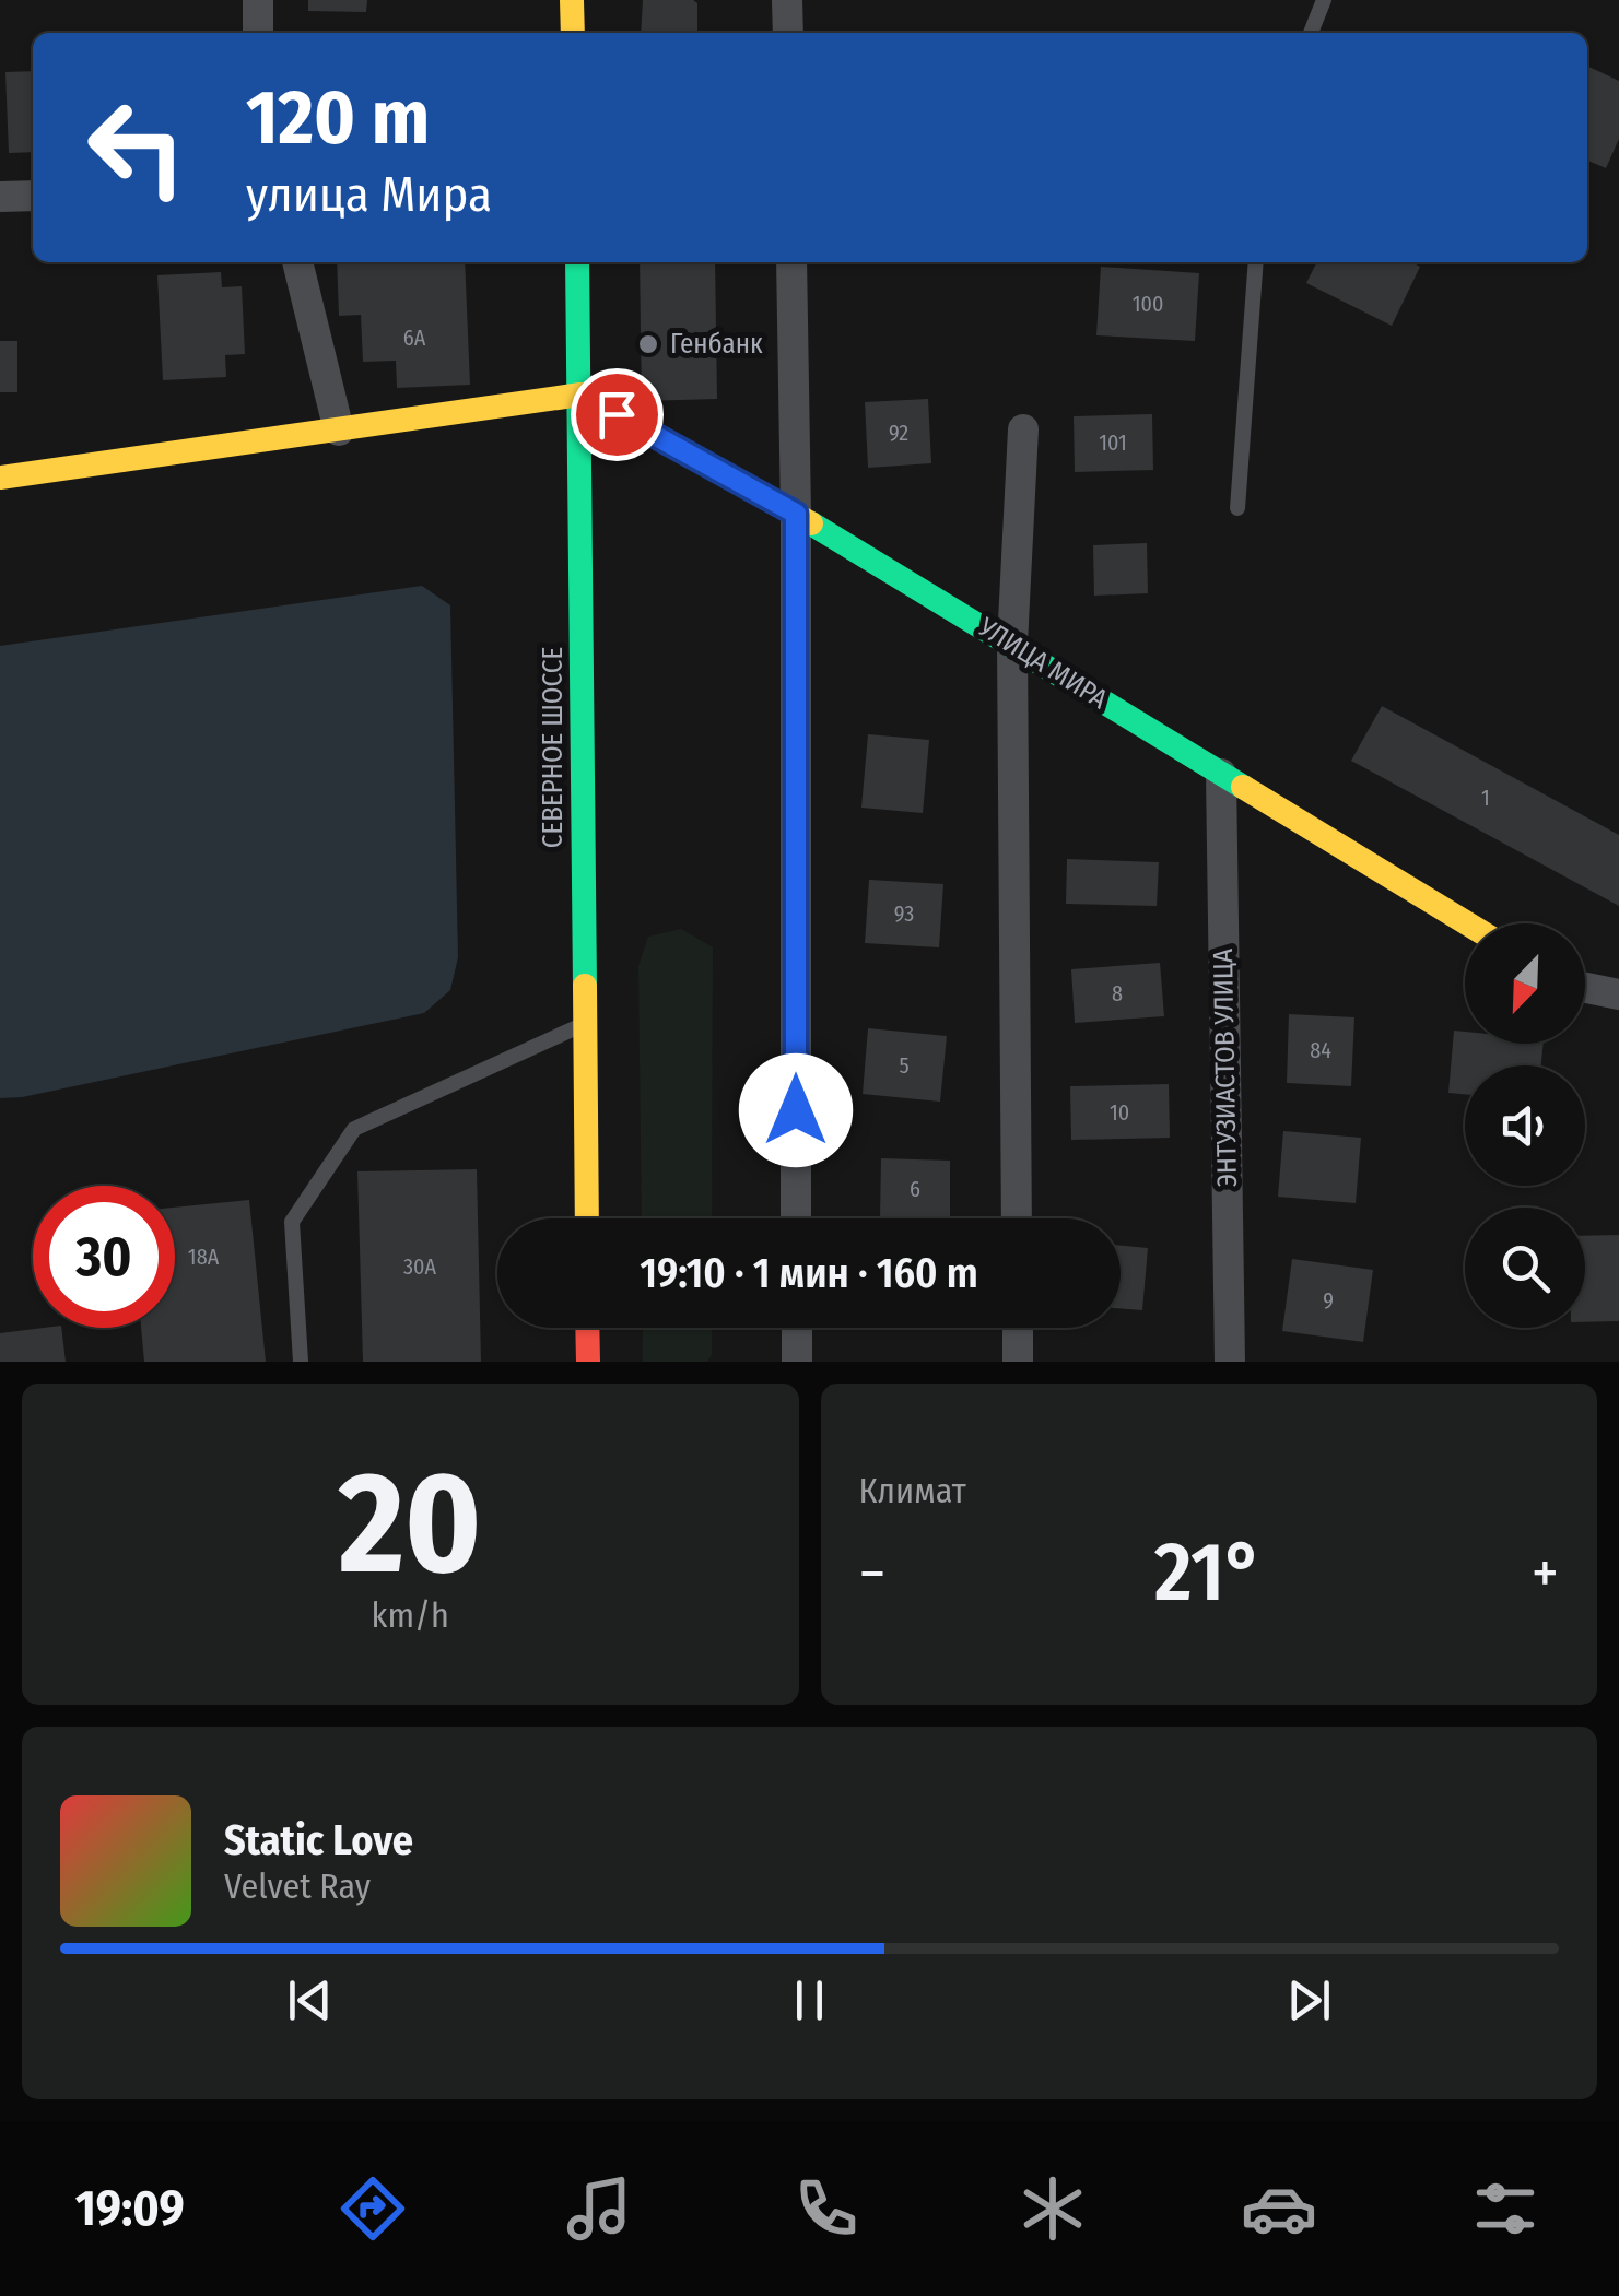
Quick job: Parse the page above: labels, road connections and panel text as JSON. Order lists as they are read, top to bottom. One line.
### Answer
{"streets":{"street":["УЛИЦА МИРА","СЕВЕРНОЕ ШОССЕ","ЭНТУЗИАСТОВ УЛИЦА"]},"crossings":[["УЛИЦА МИРА","СЕВЕРНОЕ ШОССЕ"],["УЛИЦА МИРА","ЭНТУЗИАСТОВ УЛИЦА"]],"places":["Генбанк"],"house_numbers":["100","6А","92","101","1","93","8","84","5","10","6","18А","30А","9"],"north":"bottom left","page":{"turn":["120 m","улица Мира"],"limit":"30","trip":"19:10 · 1 мин · 160 m","tile":[["20","km/h"],"Климат"],"heat":["−","21°","+"],"song":["Static Love","Velvet Ray"],"tabs":"19:09"}}
